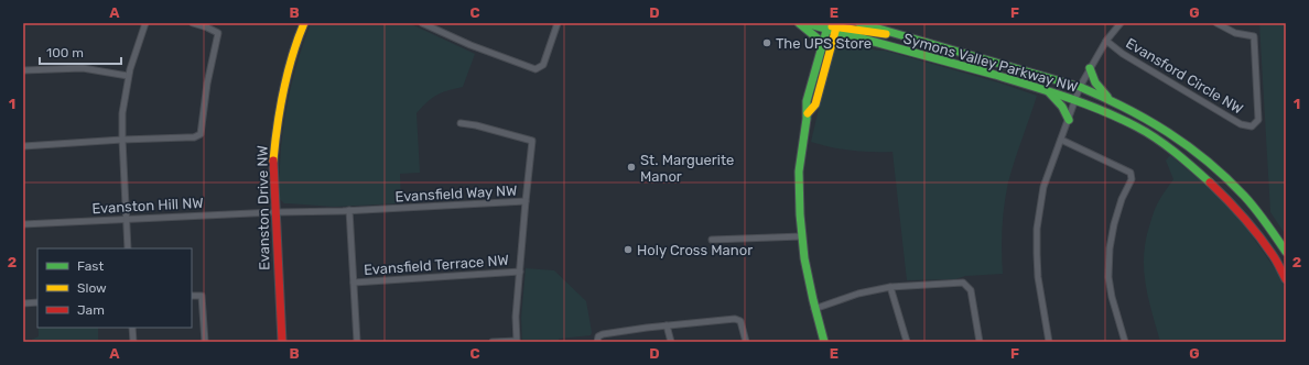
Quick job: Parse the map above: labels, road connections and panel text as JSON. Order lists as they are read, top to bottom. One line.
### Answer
{"streets":{"main road":["Symons Valley Parkway NW","Evanston Drive NW"],"street":["Evansford Circle NW","Evansfield Way NW","Evanston Hill NW","Evansfield Terrace NW"]},"crossings":[["Symons Valley Parkway NW","Evansford Circle NW"],["Evansfield Way NW","Evanston Hill NW"],["Evansfield Way NW","Evanston Drive NW"],["Evansfield Way NW","Evansfield Terrace NW"],["Evanston Hill NW","Evanston Drive NW"]],"places":["The UPS Store","St. Marguerite Manor","Holy Cross Manor"],"legend":["Fast","Slow","Jam"],"scale_bar":"100 m","grid":{"columns":["A","B","C","D","E","F","G"],"rows":["1","2"]}}
